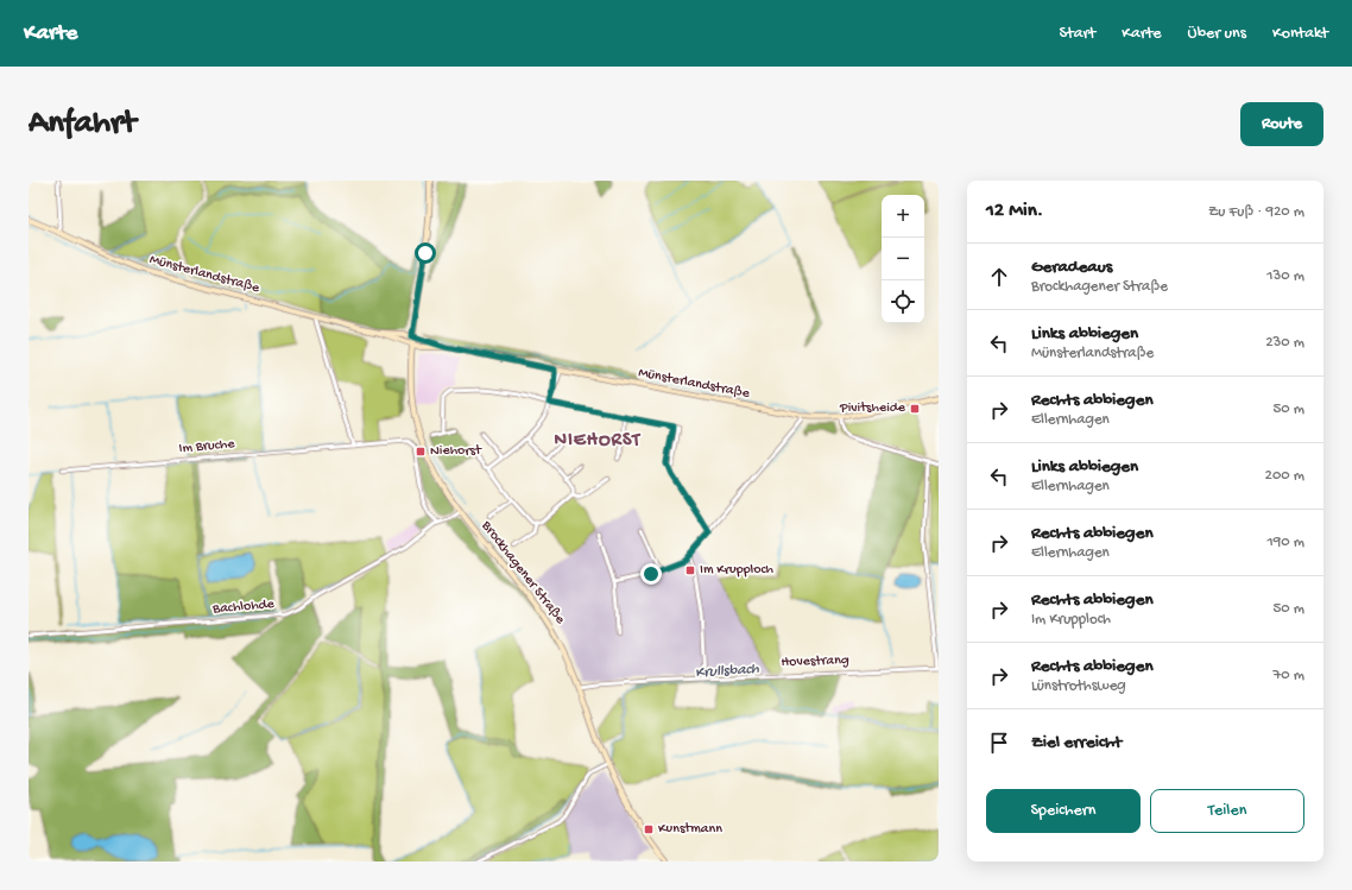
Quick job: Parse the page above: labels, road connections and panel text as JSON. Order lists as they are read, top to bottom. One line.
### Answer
{"streets":{"main road":["Münsterlandstraße","Brockhagener Straße"],"street":["Im Bruche","Bachlohde","Hovestrang"]},"crossings":[["Münsterlandstraße","Brockhagener Straße"],["Im Bruche","Bachlohde"],["Brockhagener Straße","Bachlohde"],["Brockhagener Straße","Hovestrang"]],"districts":["NIEHORST"],"water":["Krullsbach"],"places":{"transit":["Pivitsheide","Niehorst","Im Krupploch","Kunstmann"]},"page":{"header":"Karte","nav":["Start","Karte","Über uns","Kontakt"],"buttons":["Route",["Speichern","Teilen"]],"title":"Anfahrt","heading":["12 Min.","Zu Fuß · 920 m"],"map_buttons":["+","−"],"list":[["Geradeaus","Brockhagener Straße","130 m"],["Links abbiegen","Münsterlandstraße","230 m"],["Rechts abbiegen","Ellernhagen","50 m"],["Links abbiegen","Ellernhagen","200 m"],["Rechts abbiegen","Ellernhagen","190 m"],["Rechts abbiegen","Im Krupploch","50 m"],["Rechts abbiegen","Lünstrothsweg","70 m"],"Ziel erreicht"]}}
